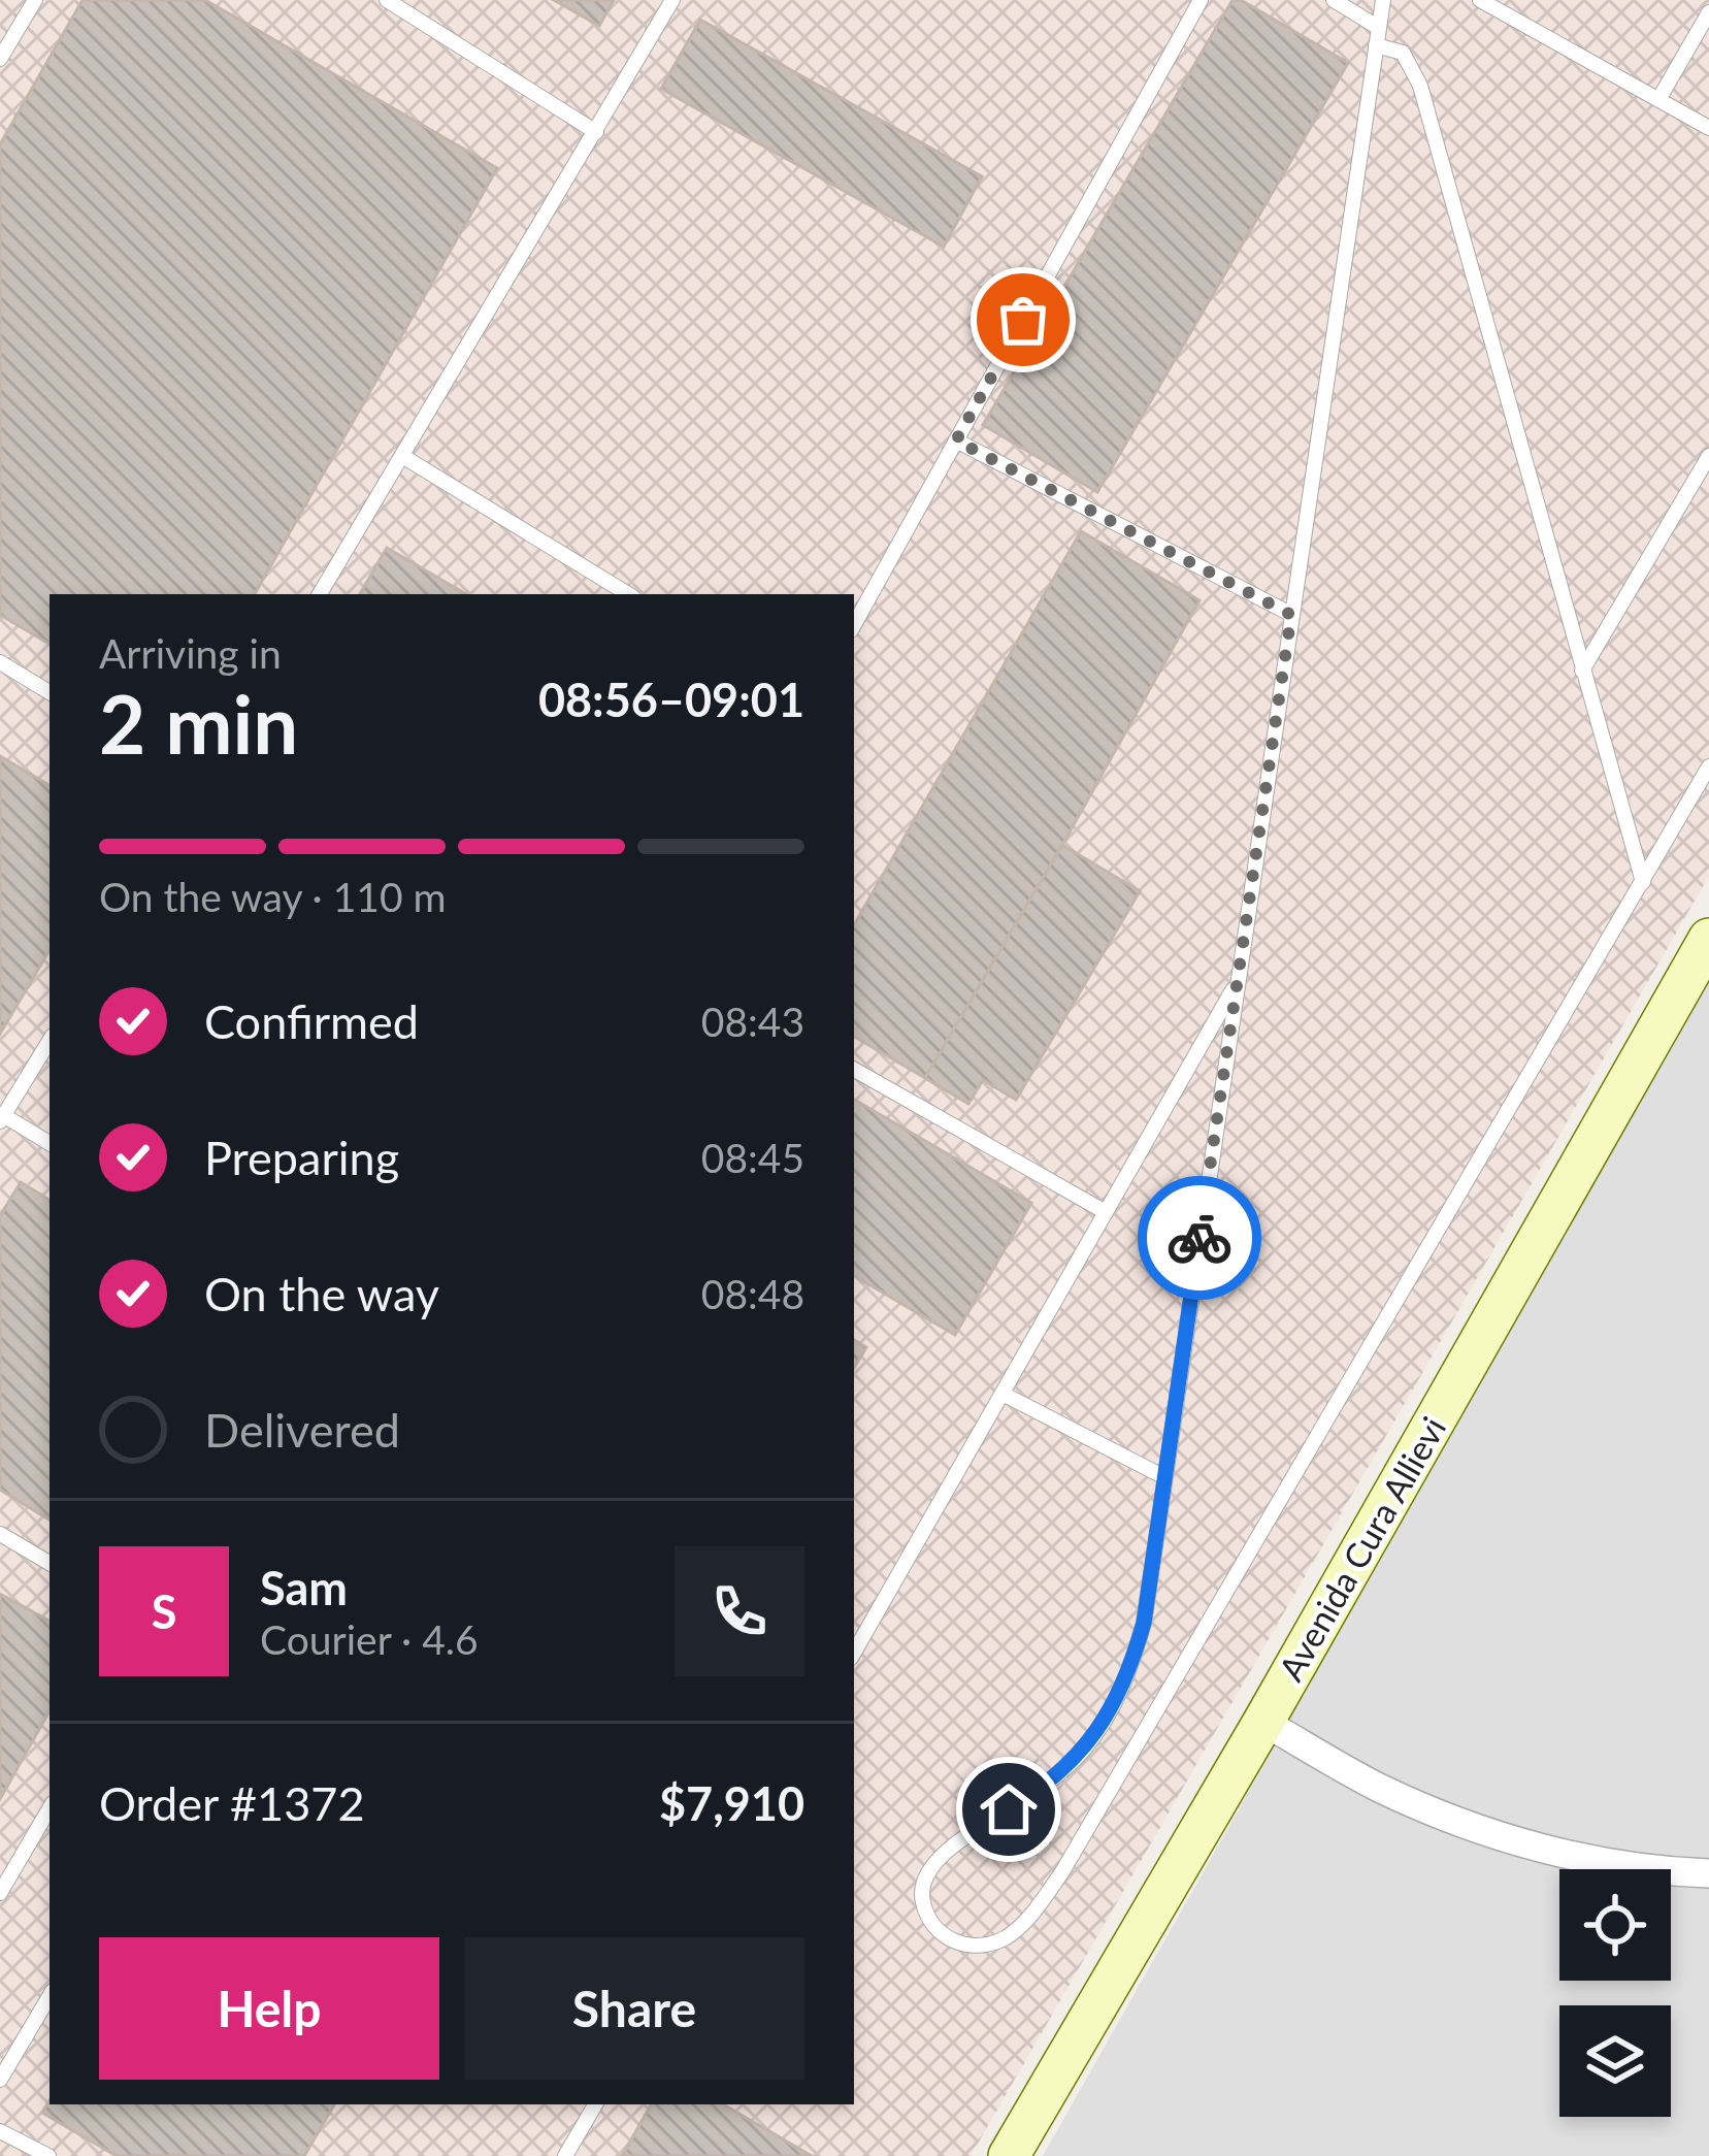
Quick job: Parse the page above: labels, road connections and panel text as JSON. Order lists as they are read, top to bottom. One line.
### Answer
{"streets":{"street":["Avenida Cura Allievi"]},"page":{"heading":["2 min","Arriving in","08:56–09:01"],"panel":["Sam","Courier · 4.6","Order #1372","$7,910"],"bar":"On the way · 110 m","list":[["Confirmed","08:43"],["Preparing","08:45"],["On the way","08:48"],"Delivered"],"round":"S","buttons":["Help","Share"]}}
